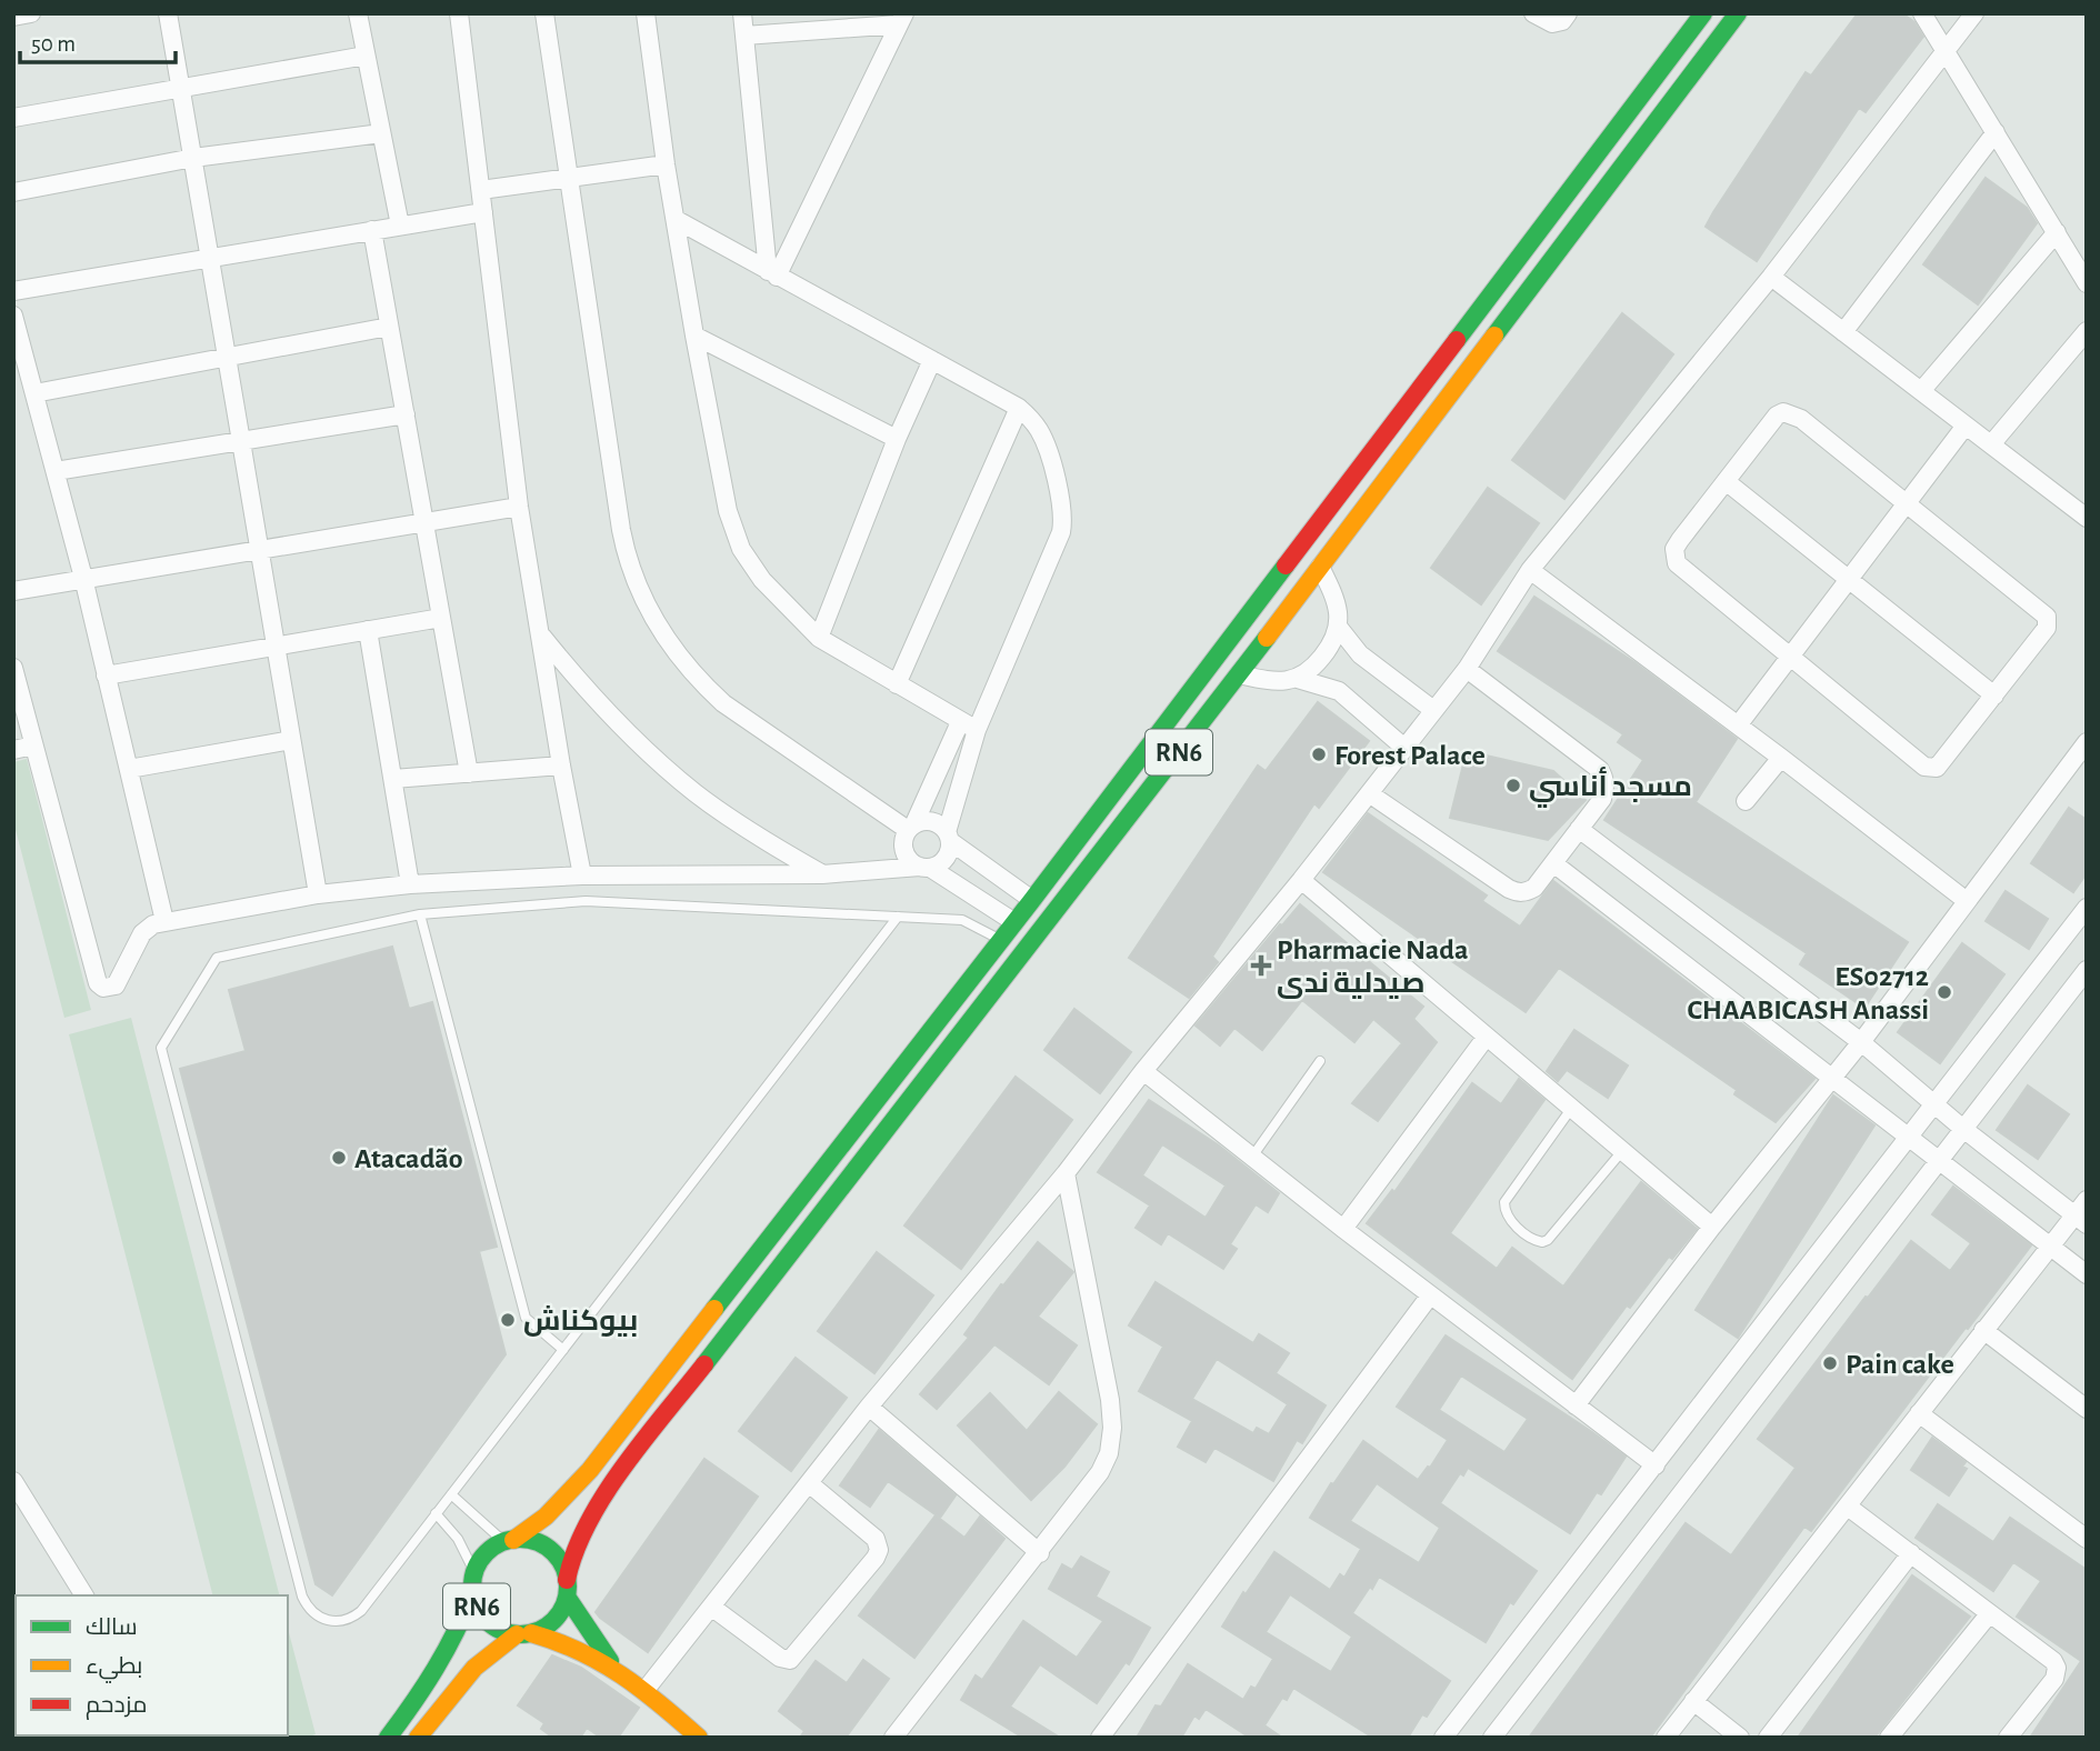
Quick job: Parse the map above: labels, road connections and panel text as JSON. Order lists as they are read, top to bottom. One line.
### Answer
{"streets":{"main road":["RN6"]},"places":{"other":["Forest Palace","مسجد أناسي","ES02712 CHAABICASH Anassi","Atacadão","بيوكناش","Pain cake"],"health":["Pharmacie Nada صيدلية ندى"]},"legend":["سالك","بطيء","مزدحم"],"scale_bar":"50 m"}
